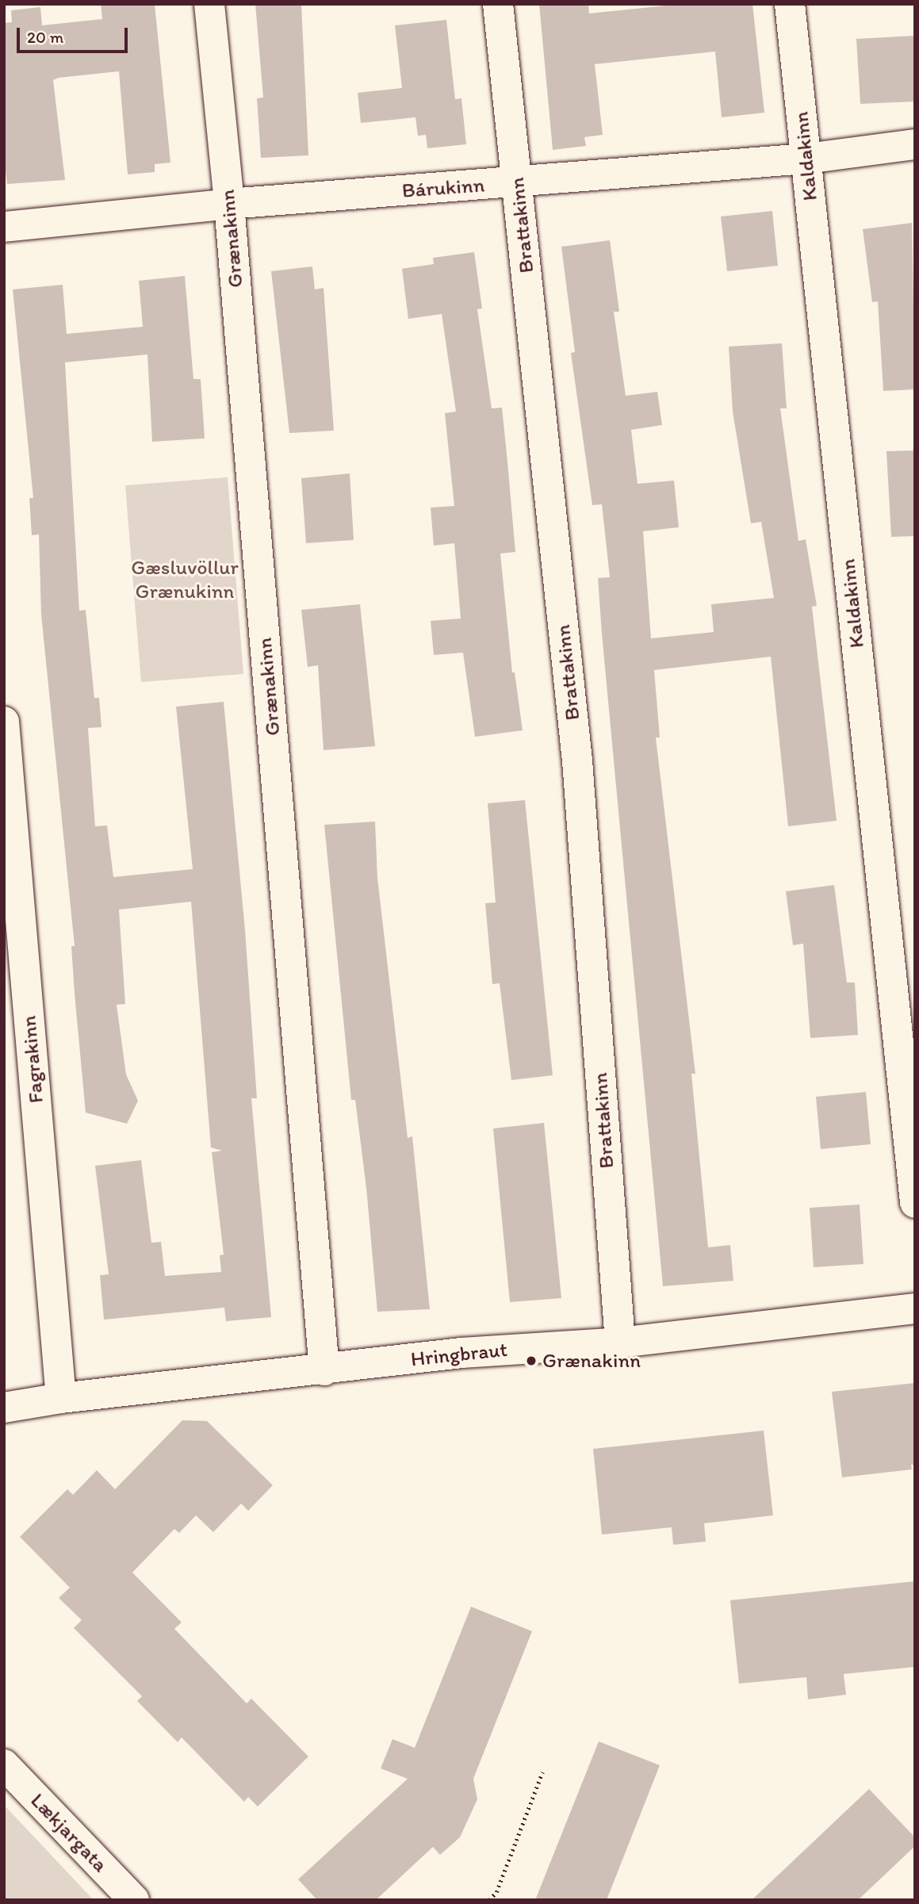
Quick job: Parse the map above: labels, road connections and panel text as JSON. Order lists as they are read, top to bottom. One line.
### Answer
{"streets":{"street":["Kaldakinn","Bárukinn","Brattakinn","Grænakinn","Fagrakinn","Hringbraut","Lækjargata"]},"crossings":[["Kaldakinn","Bárukinn"],["Bárukinn","Brattakinn"],["Bárukinn","Grænakinn"],["Brattakinn","Hringbraut"],["Grænakinn","Hringbraut"],["Fagrakinn","Hringbraut"]],"parks":["Gæsluvöllur Grænukinn"],"places":["Grænakinn"],"scale_bar":"20 m"}
